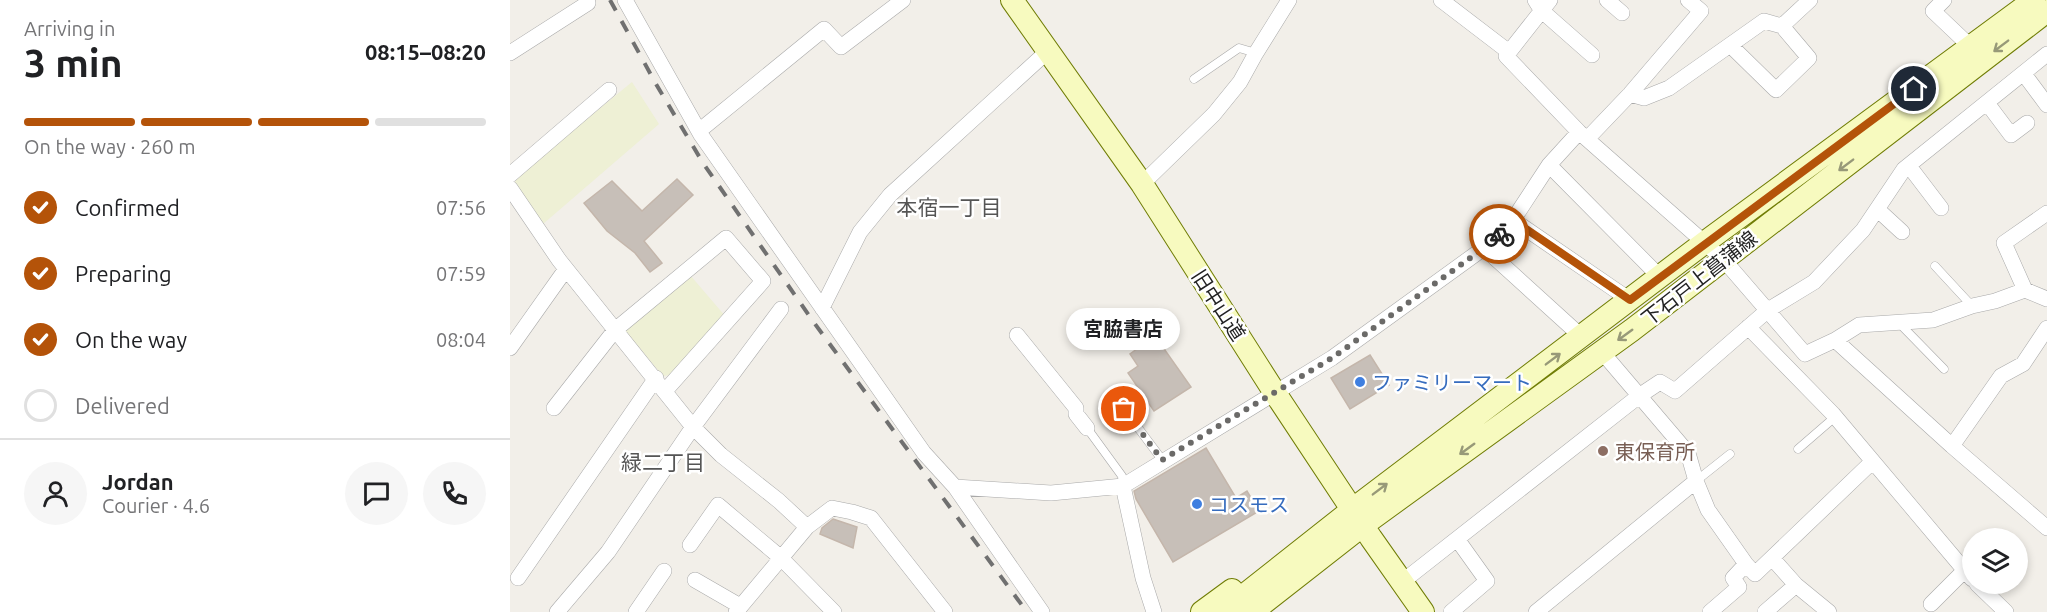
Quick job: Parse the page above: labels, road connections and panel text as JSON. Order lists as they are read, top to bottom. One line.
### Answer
{"streets":{"main road":["下石戸上菖蒲線","旧中山道"]},"crossings":[["下石戸上菖蒲線","旧中山道"]],"districts":["本宿一丁目","緑二丁目"],"places":["ファミリーマート","宮脇書店","東保育所","コスモス"],"page":{"heading":["3 min","Arriving in","08:15–08:20"],"panel":["Jordan","Courier · 4.6"],"bar":"On the way · 260 m","list":[["Confirmed","07:56"],["Preparing","07:59"],["On the way","08:04"],"Delivered"],"bubble":"宮脇書店"}}
